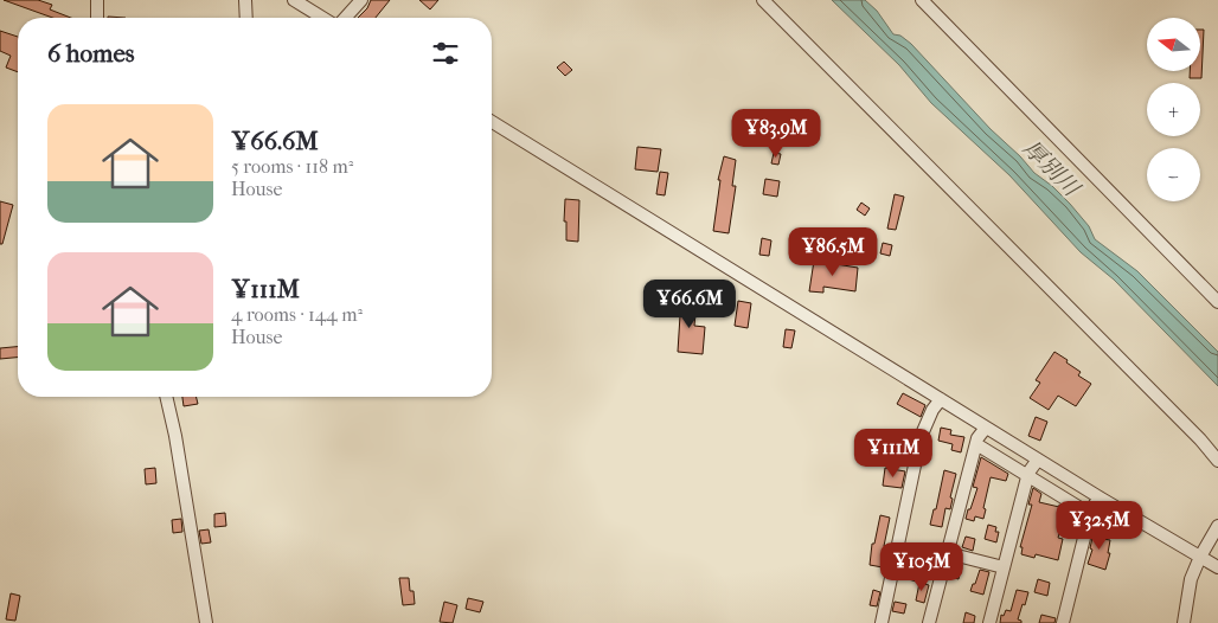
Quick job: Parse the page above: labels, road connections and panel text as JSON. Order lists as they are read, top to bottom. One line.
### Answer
{"water":["厚別川"],"north":"left","page":{"map_buttons":["+","−"],"heading":"6 homes","list":[{"name":"¥66.6M","note":"5 rooms · 118 m² · House"},{"name":"¥111M","note":"4 rooms · 144 m² · House"}],"price":["¥83.9M","¥86.5M","¥66.6M","¥111M","¥32.5M","¥105M"]}}
